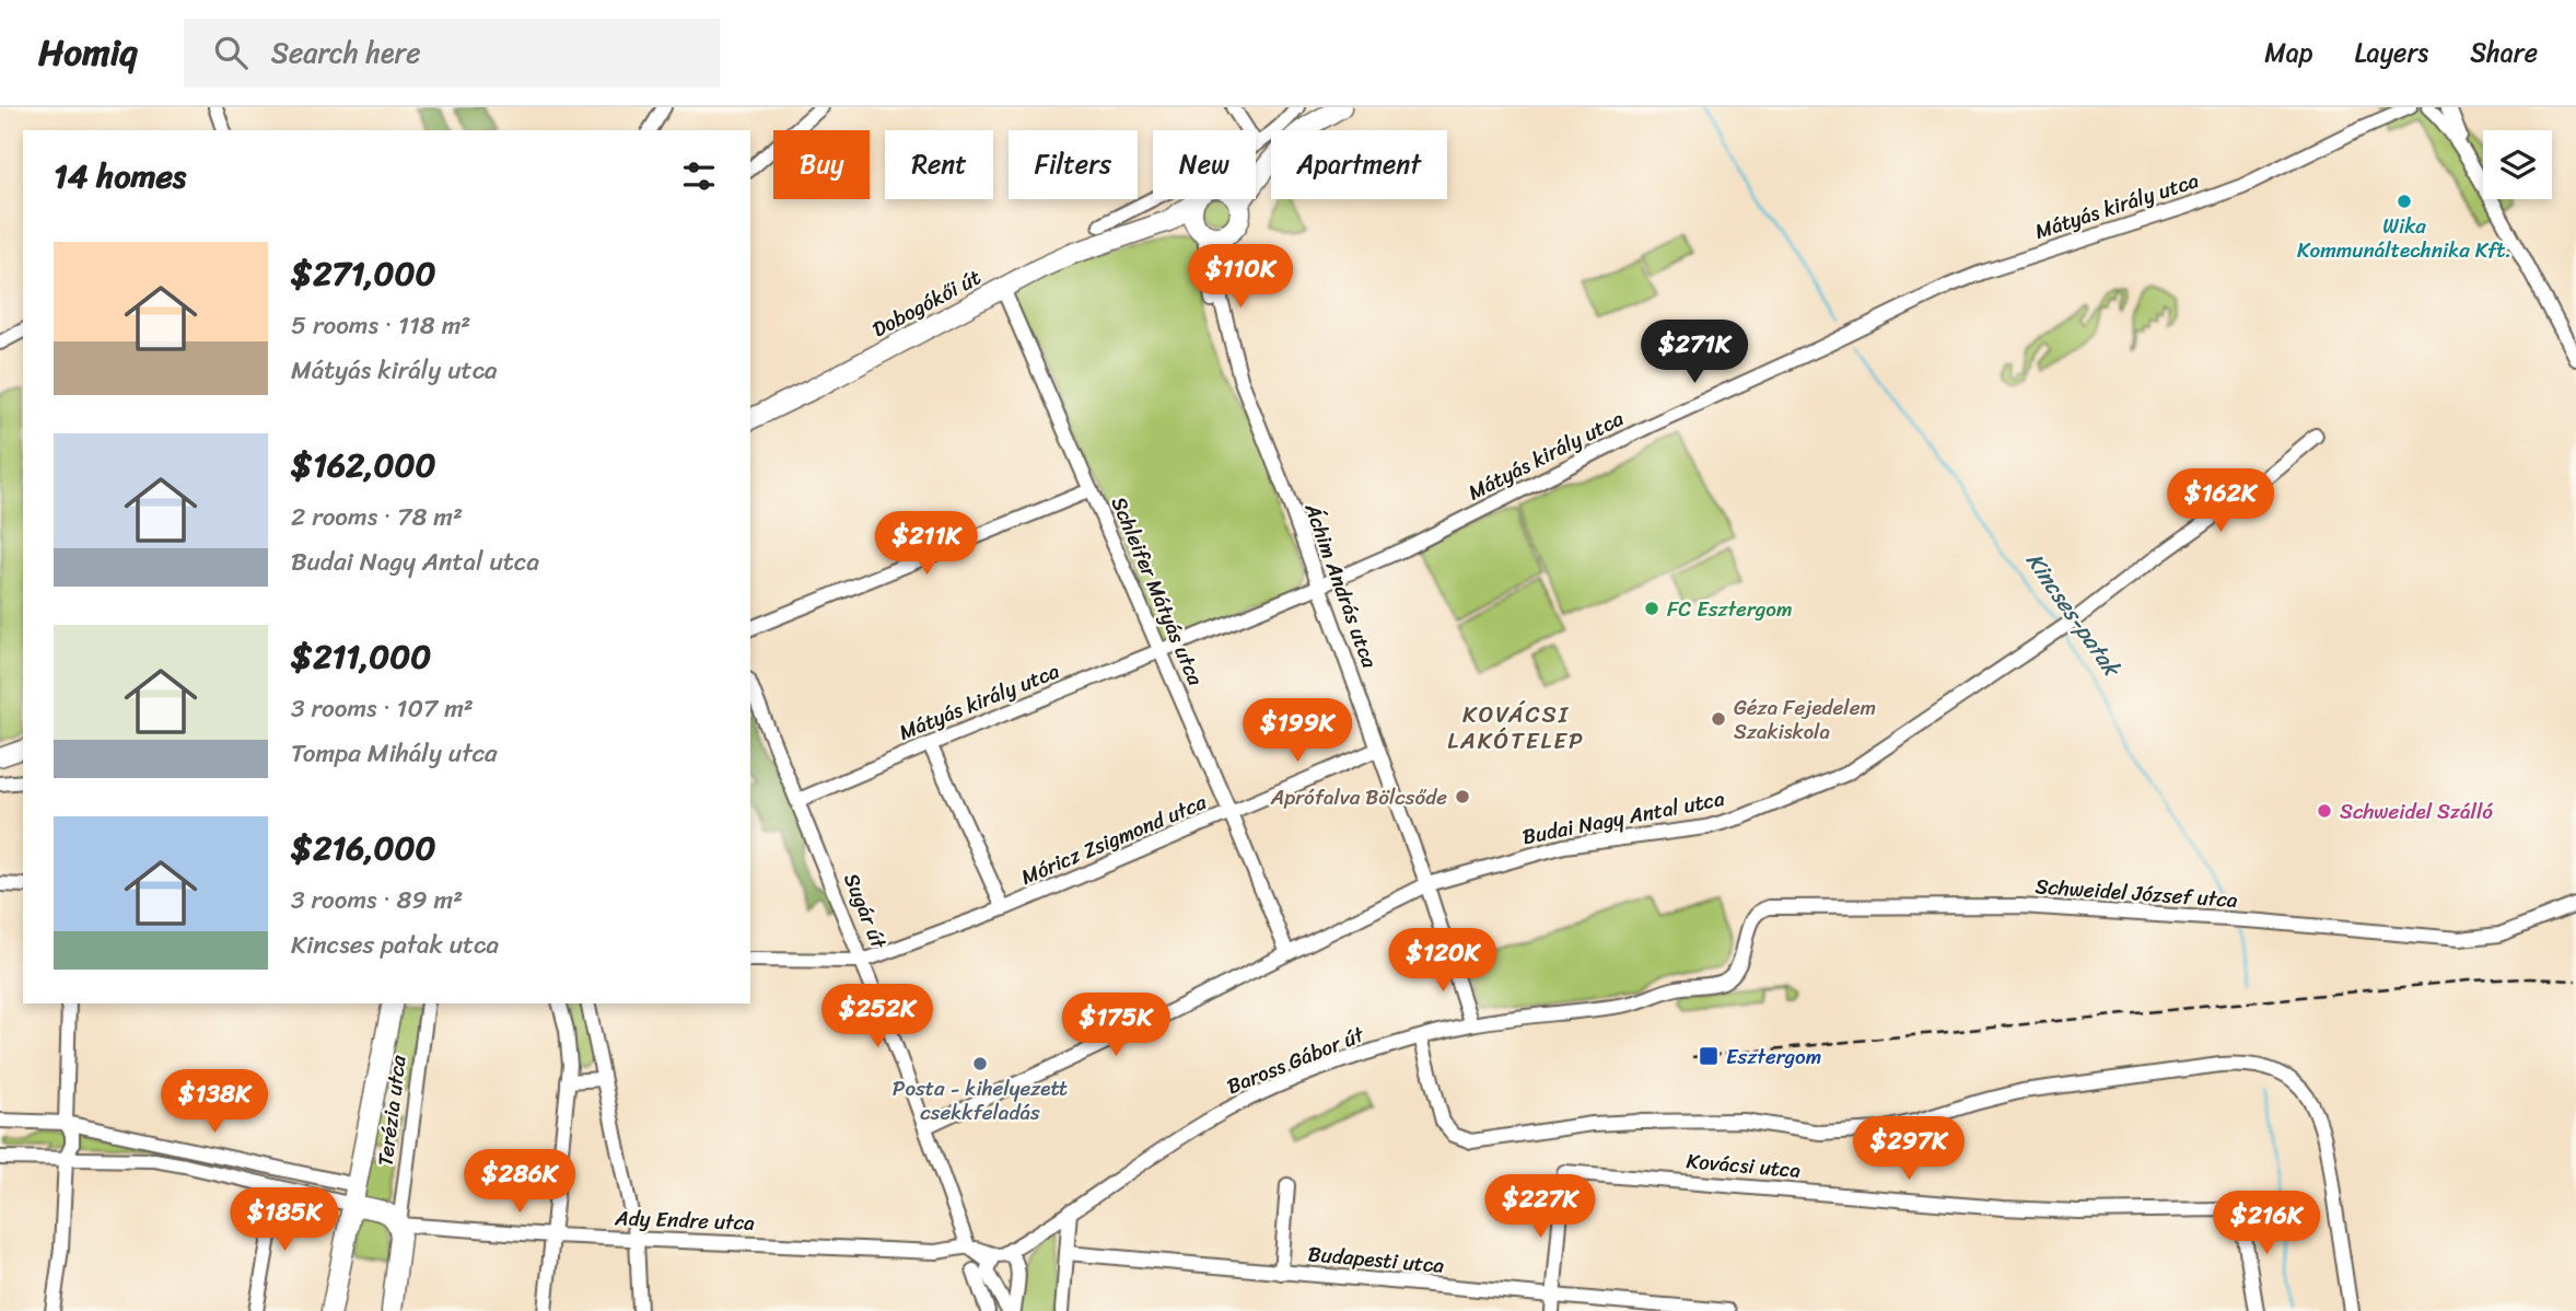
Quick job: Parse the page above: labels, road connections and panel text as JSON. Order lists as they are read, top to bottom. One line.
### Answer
{"streets":{"main road":["Dobogókői út","Terézia utca"],"street":["Mátyás király utca","Áchim András utca","Schleifer Mátyás utca","Budai Nagy Antal utca","Móricz Zsigmond utca","Schweidel József utca","Sugár út","Baross Gábor út","Kovácsi utca","Ady Endre utca","Budapesti utca"]},"crossings":[["Mátyás király utca","Áchim András utca"],["Mátyás király utca","Schleifer Mátyás utca"],["Mátyás király utca","Sugár út"],["Dobogókői út","Áchim András utca"],["Dobogókői út","Schleifer Mátyás utca"],["Áchim András utca","Budai Nagy Antal utca"],["Áchim András utca","Móricz Zsigmond utca"],["Áchim András utca","Baross Gábor út"],["Schleifer Mátyás utca","Budai Nagy Antal utca"],["Schleifer Mátyás utca","Móricz Zsigmond utca"],["Budai Nagy Antal utca","Sugár út"],["Móricz Zsigmond utca","Sugár út"],["Schweidel József utca","Baross Gábor út"],["Sugár út","Ady Endre utca"],["Terézia utca","Ady Endre utca"],["Kovácsi utca","Budapesti utca"]],"districts":["KOVÁCSI LAKÓTELEP"],"water":["Kincses-patak"],"places":{"other":["Wika Kommunáltechnika Kft.","FC Esztergom","Géza Fejedelem Szakiskola","Aprófalva Bölcsőde","Schweidel Szálló","Posta - kihelyezett csekkfeladás"],"transit":["Esztergom"]},"page":{"header":"Homiq","search":"Search here","nav":["Map","Layers","Share"],"chip":["Buy","Rent","Filters","New","Apartment"],"heading":"14 homes","list":[{"name":"$271,000","note":"5 rooms · 118 m² · Mátyás király utca"},{"name":"$162,000","note":"2 rooms · 78 m² · Budai Nagy Antal utca"},{"name":"$211,000","note":"3 rooms · 107 m² · Tompa Mihály utca"},{"name":"$216,000","note":"3 rooms · 89 m² · Kincses patak utca"}],"price":["$110K","$271K","$162K","$211K","$199K","$120K","$252K","$175K","$138K","$297K","$286K","$227K","$185K","$216K"]}}
